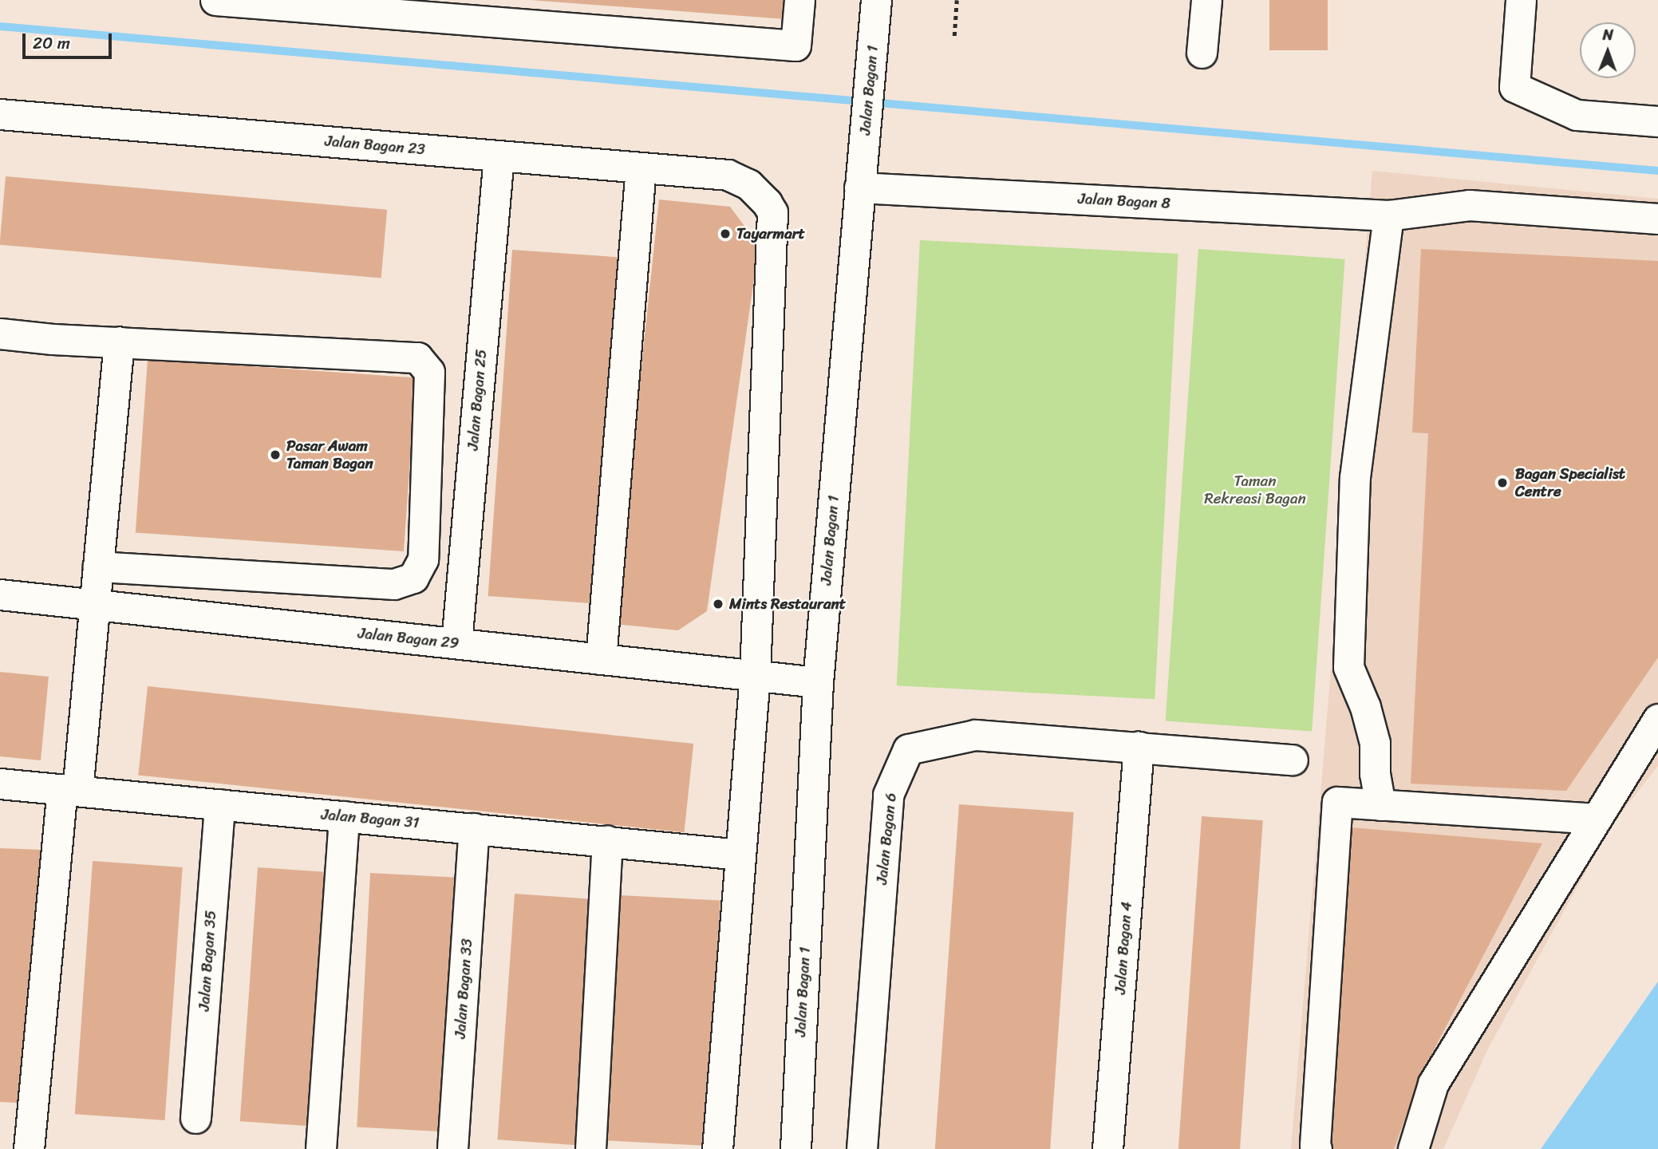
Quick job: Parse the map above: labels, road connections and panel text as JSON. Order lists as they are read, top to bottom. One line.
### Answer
{"streets":{"street":["Jalan Bagan 1","Jalan Bagan 23","Jalan Bagan 8","Jalan Bagan 25","Jalan Bagan 29","Jalan Bagan 31","Jalan Bagan 6","Jalan Bagan 4","Jalan Bagan 35","Jalan Bagan 33"]},"crossings":[["Jalan Bagan 1","Jalan Bagan 8"],["Jalan Bagan 1","Jalan Bagan 29"],["Jalan Bagan 23","Jalan Bagan 25"],["Jalan Bagan 23","Jalan Bagan 29"],["Jalan Bagan 25","Jalan Bagan 29"],["Jalan Bagan 31","Jalan Bagan 35"],["Jalan Bagan 31","Jalan Bagan 33"],["Jalan Bagan 6","Jalan Bagan 4"]],"parks":["Taman Rekreasi Bagan"],"places":["Tayarmart","Pasar Awam Taman Bagan","Bagan Specialist Centre","Mints Restaurant"],"scale_bar":"20 m","north":"top"}
